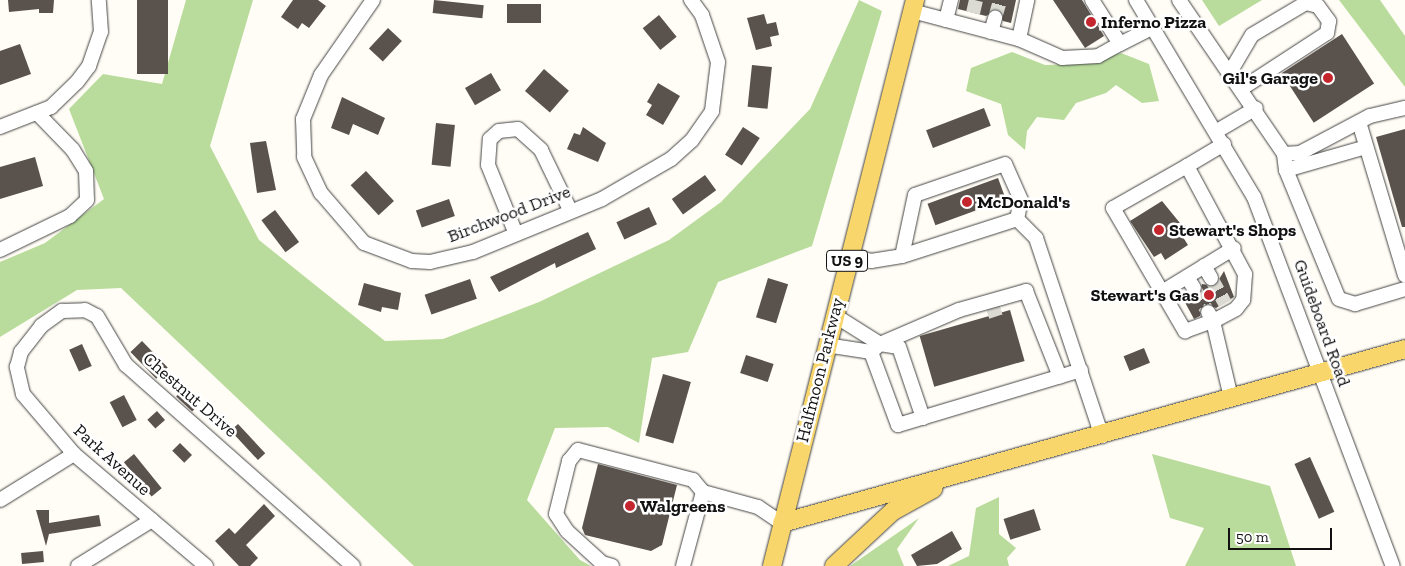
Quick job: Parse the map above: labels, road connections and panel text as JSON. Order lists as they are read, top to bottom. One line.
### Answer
{"streets":{"main road":["US 9","Halfmoon Parkway"],"street":["Birchwood Drive","Guideboard Road","Chestnut Drive","Park Avenue"]},"crossings":[["Chestnut Drive","Park Avenue"]],"places":["Inferno Pizza","Gil's Garage","McDonald's","Stewart's Shops","Stewart's Gas","Walgreens"],"scale_bar":"50 m"}
